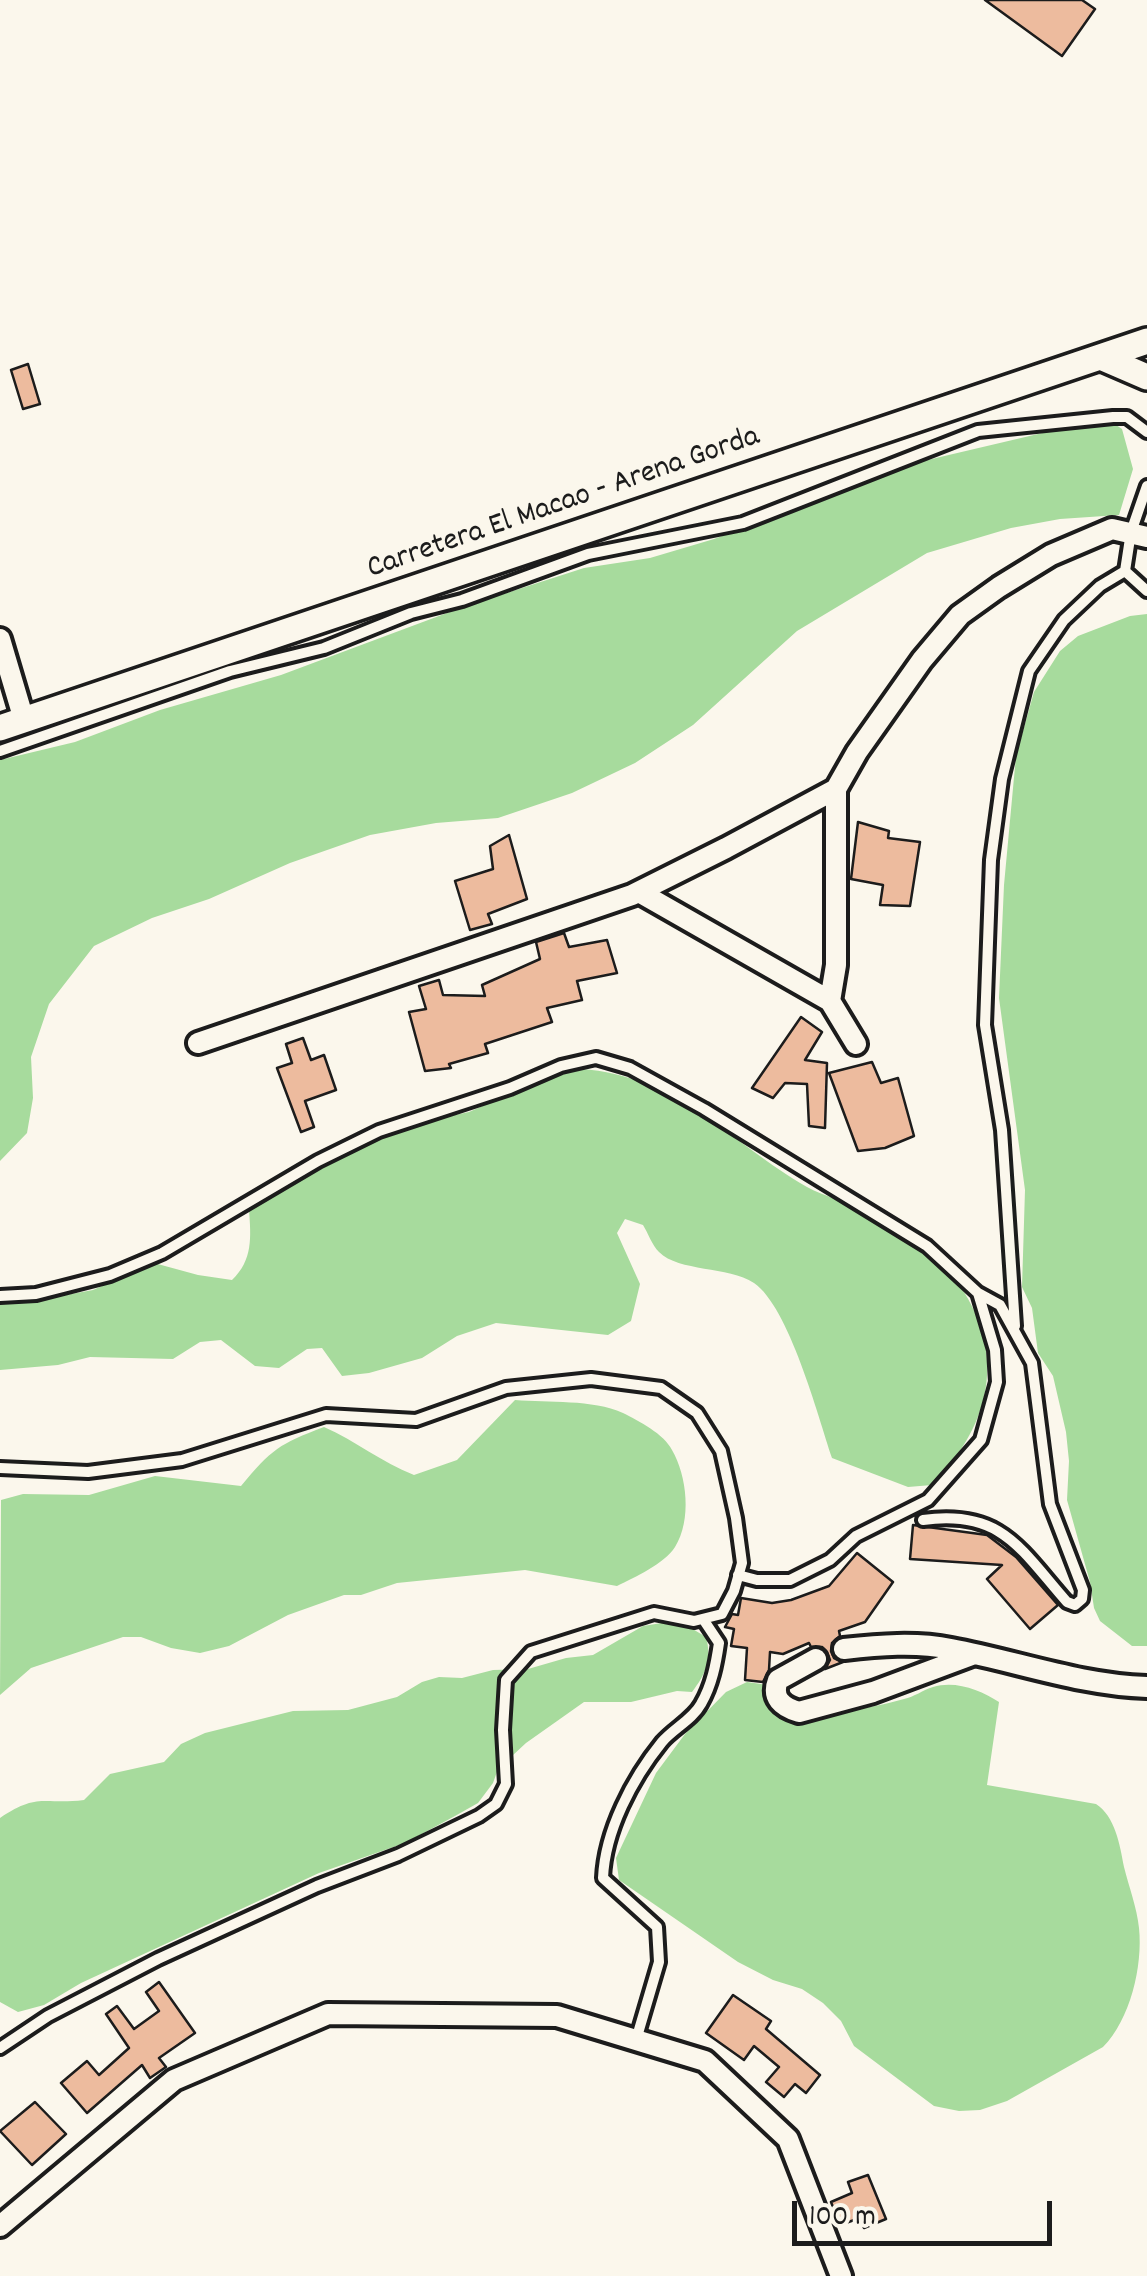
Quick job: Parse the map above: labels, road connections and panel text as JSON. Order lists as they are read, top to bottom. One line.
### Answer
{"streets":{"street":["Carretera El Macao - Arena Gorda"]},"scale_bar":"100 m"}
